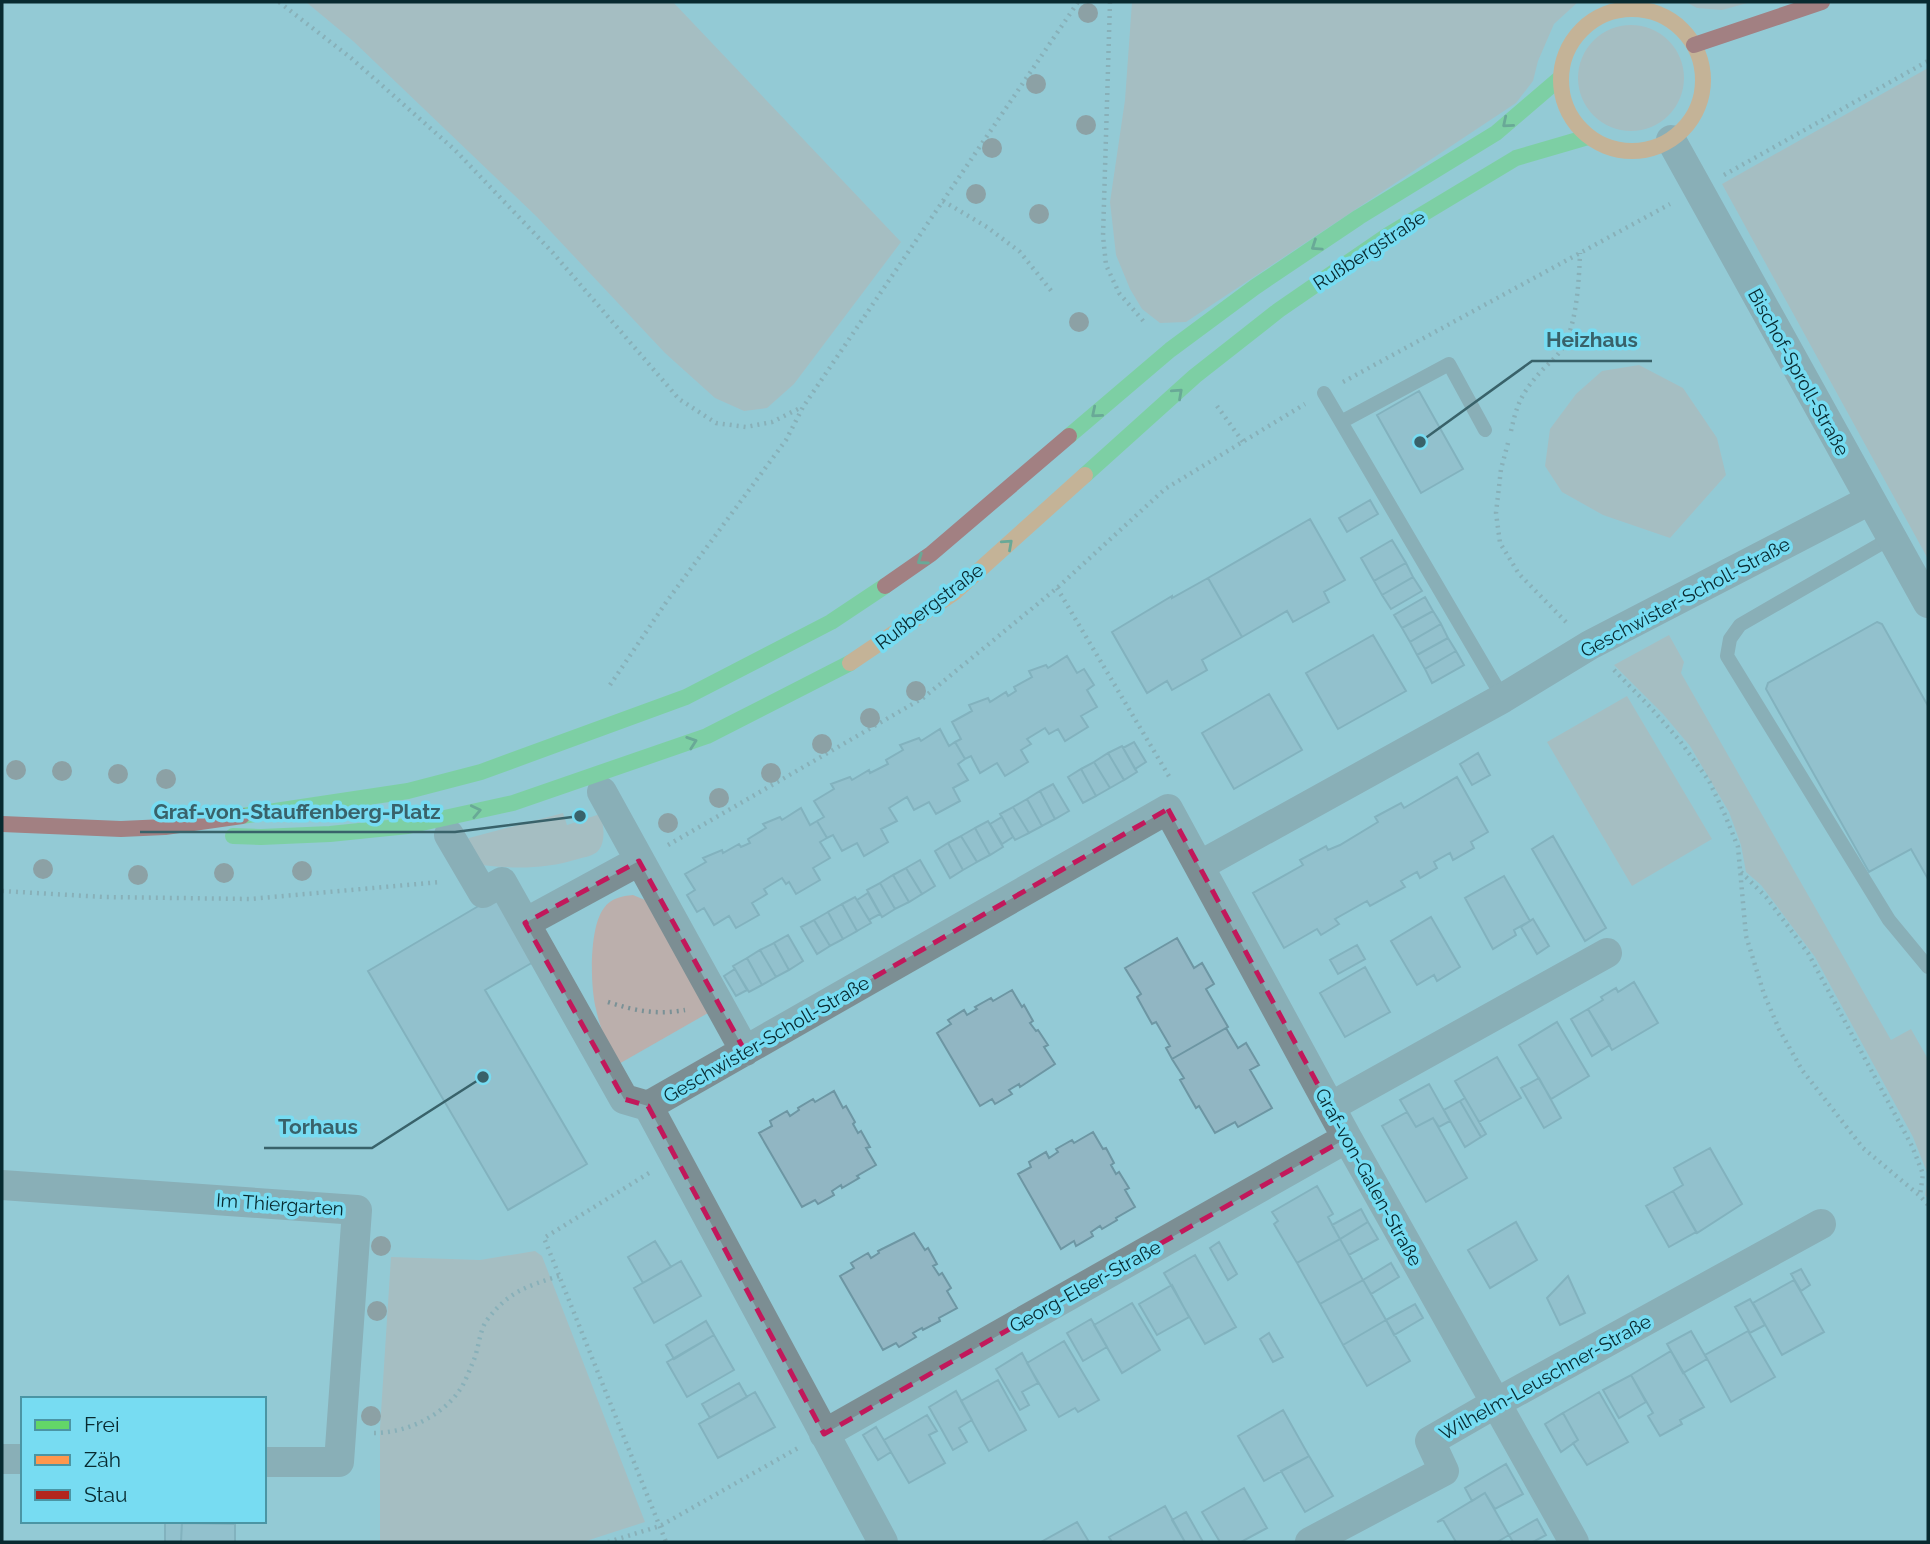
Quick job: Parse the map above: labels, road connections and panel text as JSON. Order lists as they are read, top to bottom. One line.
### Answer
{"streets":{"street":["Rußbergstraße","Bischof-Sproll-Straße","Geschwister-Scholl-Straße","Graf-von-Galen-Straße","Im Thiergarten","Georg-Elser-Straße","Wilhelm-Leuschner-Straße"]},"crossings":[["Rußbergstraße","Bischof-Sproll-Straße"],["Bischof-Sproll-Straße","Geschwister-Scholl-Straße"],["Geschwister-Scholl-Straße","Graf-von-Galen-Straße"],["Geschwister-Scholl-Straße","Georg-Elser-Straße"],["Graf-von-Galen-Straße","Georg-Elser-Straße"],["Graf-von-Galen-Straße","Wilhelm-Leuschner-Straße"]],"places":["Heizhaus","Graf-von-Stauffenberg-Platz","Torhaus"],"legend":["Frei","Zäh","Stau"]}
